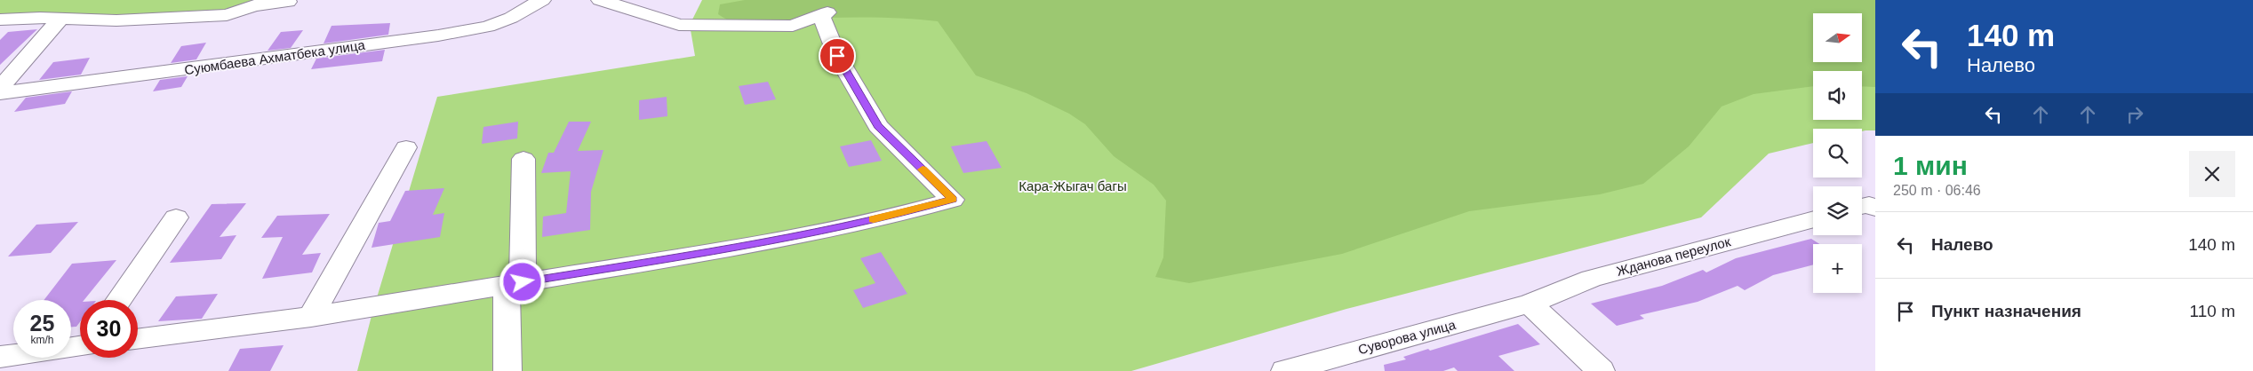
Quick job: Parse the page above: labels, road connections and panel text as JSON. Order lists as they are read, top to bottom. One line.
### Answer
{"streets":{"street":["Суюмбаева Ахматбека улица","Жданова переулок","Суворова улица"]},"crossings":[["Жданова переулок","Суворова улица"]],"parks":["Кара-Жыгач багы"],"north":"right","page":{"turn":["140 m","Налево"],"map_buttons":"+","heading":["1 мин","250 m · 06:46"],"list":[{"name":"Налево","value":"140 m"},{"name":"Пункт назначения","value":"110 m"}],"speed":"25 km/h","limit":"30"}}
